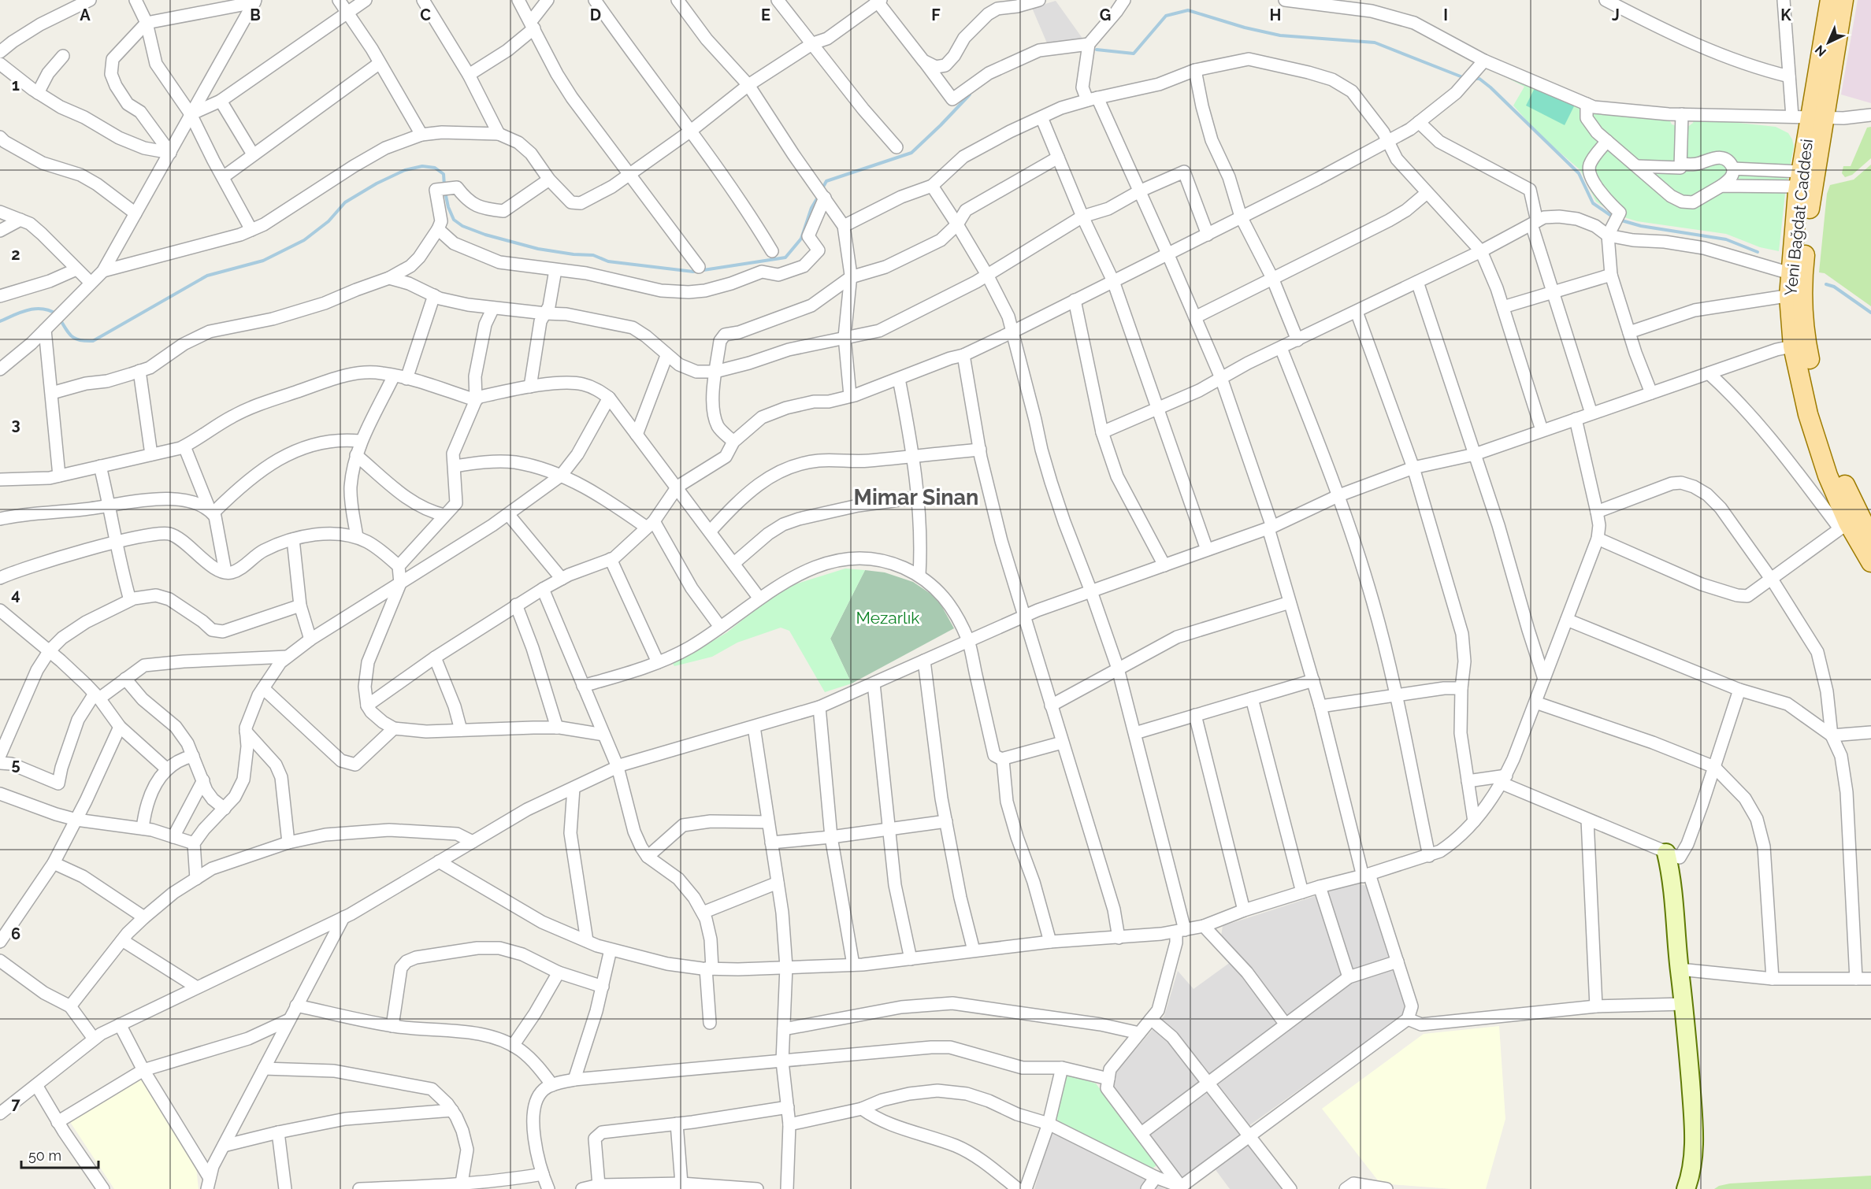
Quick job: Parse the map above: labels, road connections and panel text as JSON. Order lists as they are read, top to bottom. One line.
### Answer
{"streets":{"main road":["Yeni Bağdat Caddesi"]},"districts":["Mimar Sinan"],"parks":["Mezarlık"],"scale_bar":"50 m","north":"bottom left","grid":{"columns":["A","B","C","D","E","F","G","H","I","J","K"],"rows":["1","2","3","4","5","6","7"]}}
